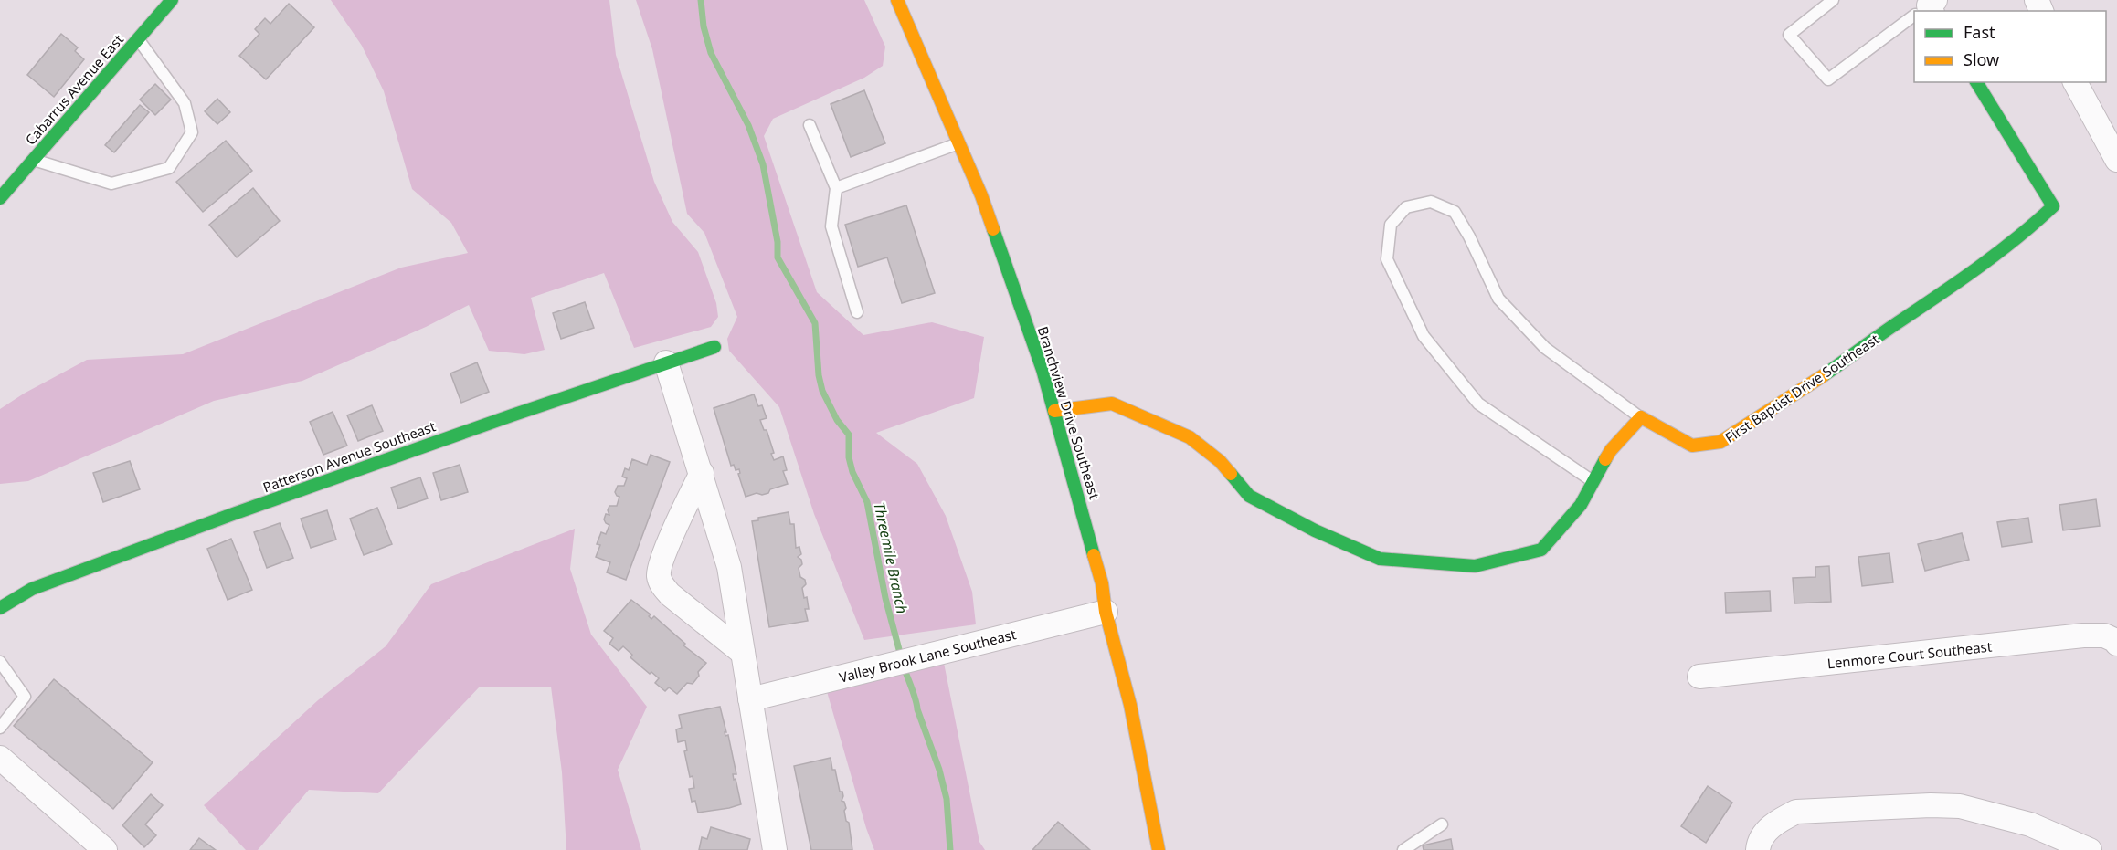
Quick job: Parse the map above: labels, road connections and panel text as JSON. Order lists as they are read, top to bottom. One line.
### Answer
{"streets":{"street":["Cabarrus Avenue East","First Baptist Drive Southeast","Branchview Drive Southeast","Patterson Avenue Southeast","Lenmore Court Southeast","Valley Brook Lane Southeast"]},"crossings":[["Branchview Drive Southeast","Valley Brook Lane Southeast"]],"water":["Threemile Branch"],"legend":["Fast","Slow"]}
